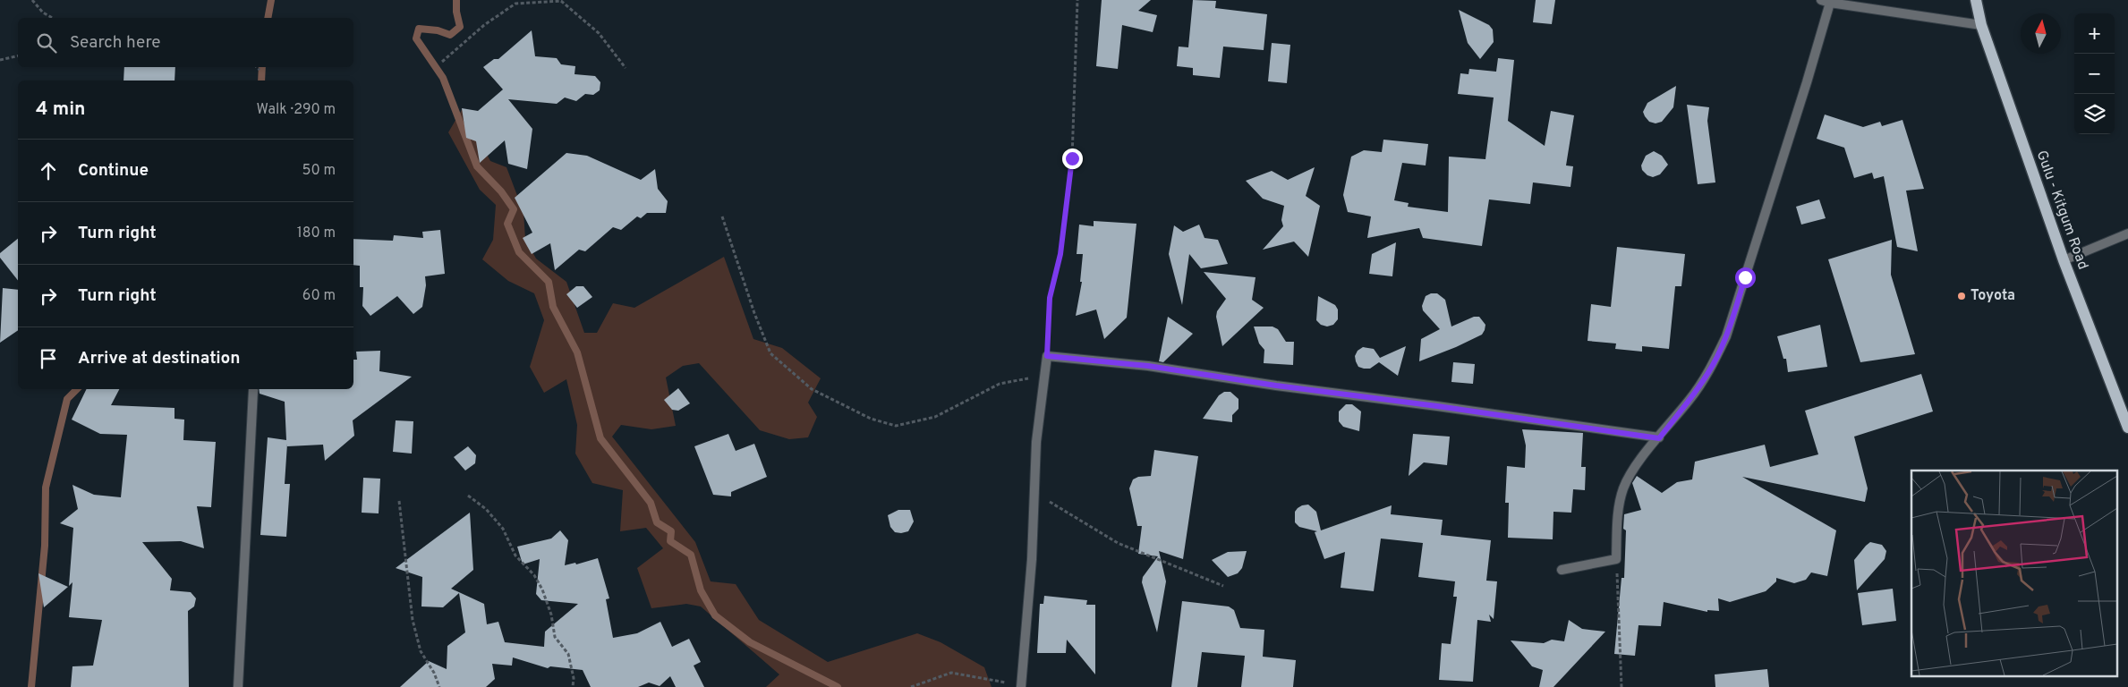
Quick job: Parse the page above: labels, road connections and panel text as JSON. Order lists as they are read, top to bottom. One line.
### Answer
{"streets":{"main road":["Gulu - Kitgum Road"]},"places":["Toyota"],"north":"top","page":{"map_buttons":["+","−"],"search":"Search here","heading":["4 min","Walk · 290 m"],"list":[["Continue","50 m"],["Turn right","180 m"],["Turn right","60 m"],"Arrive at destination"]}}
